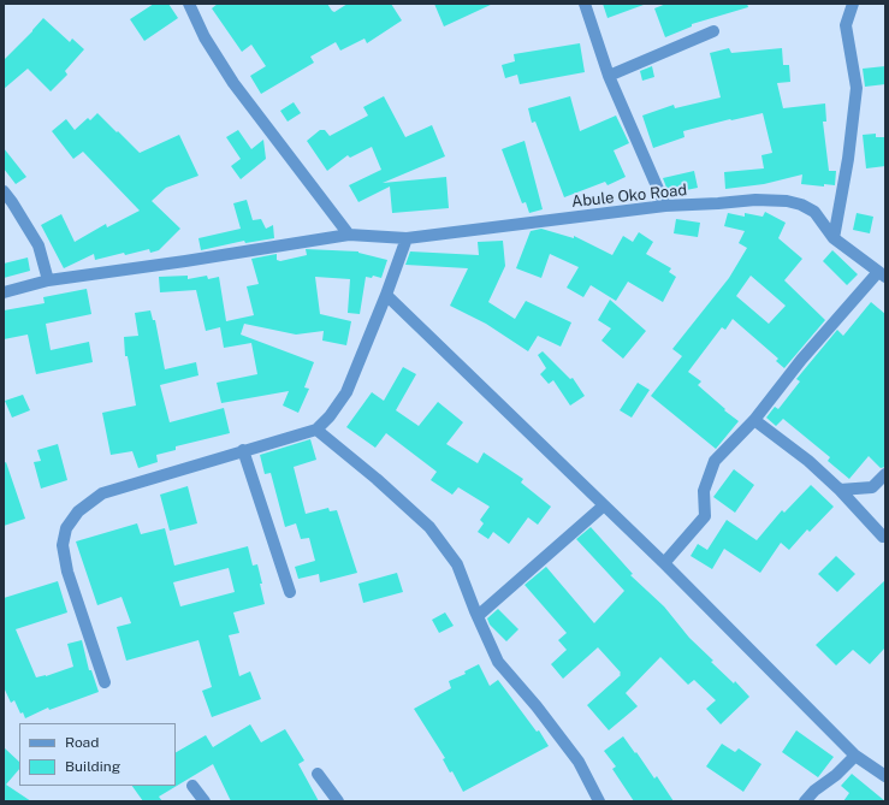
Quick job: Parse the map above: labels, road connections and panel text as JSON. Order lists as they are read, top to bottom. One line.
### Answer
{"streets":{"street":["Abule Oko Road"]},"legend":["Road","Building"]}
